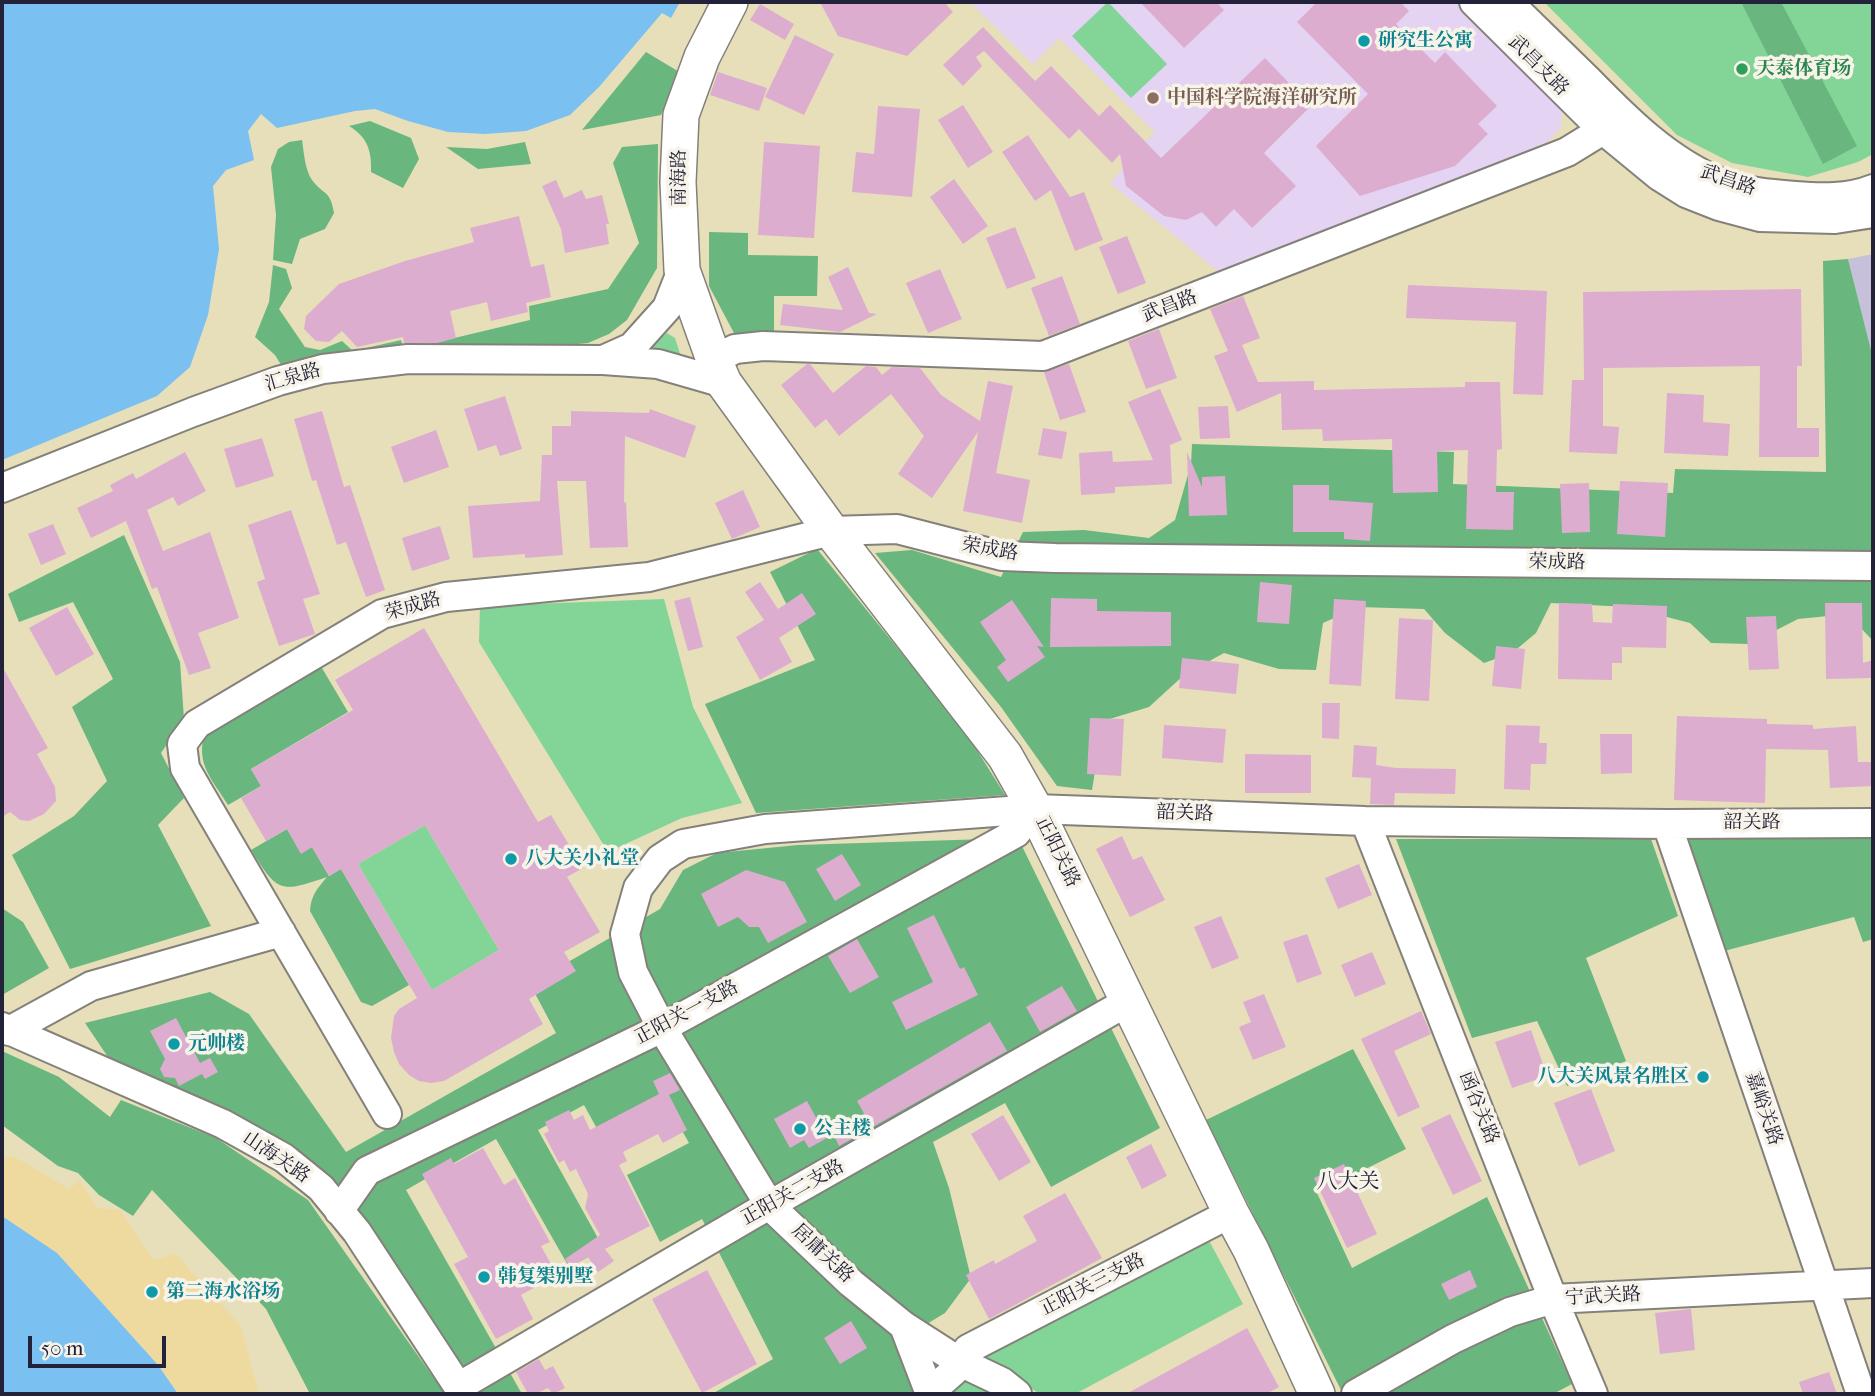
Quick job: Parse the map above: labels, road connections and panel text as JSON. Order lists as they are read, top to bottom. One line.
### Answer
{"streets":{"main road":["南海路","正阳关路"],"street":["武昌支路","武昌路","汇泉路","荣成路","韶关路","正阳关一支路","函谷关路","嘉峪关路","山海关路","正阳关二支路","居庸关路","正阳关三支路","宁武关路"]},"crossings":[["武昌支路","武昌路"],["南海路","武昌路"],["南海路","汇泉路"],["南海路","正阳关路"],["武昌路","汇泉路"],["武昌路","正阳关路"],["汇泉路","正阳关路"],["荣成路","正阳关路"],["韶关路","正阳关路"],["韶关路","正阳关一支路"],["韶关路","函谷关路"],["韶关路","嘉峪关路"],["韶关路","居庸关路"],["正阳关路","正阳关一支路"],["正阳关路","正阳关二支路"],["正阳关路","正阳关三支路"],["正阳关一支路","山海关路"],["正阳关一支路","居庸关路"],["函谷关路","宁武关路"],["嘉峪关路","宁武关路"],["山海关路","正阳关二支路"],["正阳关二支路","居庸关路"],["居庸关路","正阳关三支路"]],"districts":["八大关"],"places":["研究生公寓","天泰体育场","中国科学院海洋研究所","八大关小礼堂","元帅楼","八大关风景名胜区","公主楼","韩复榘别墅","第二海水浴场"],"scale_bar":"50 m"}
